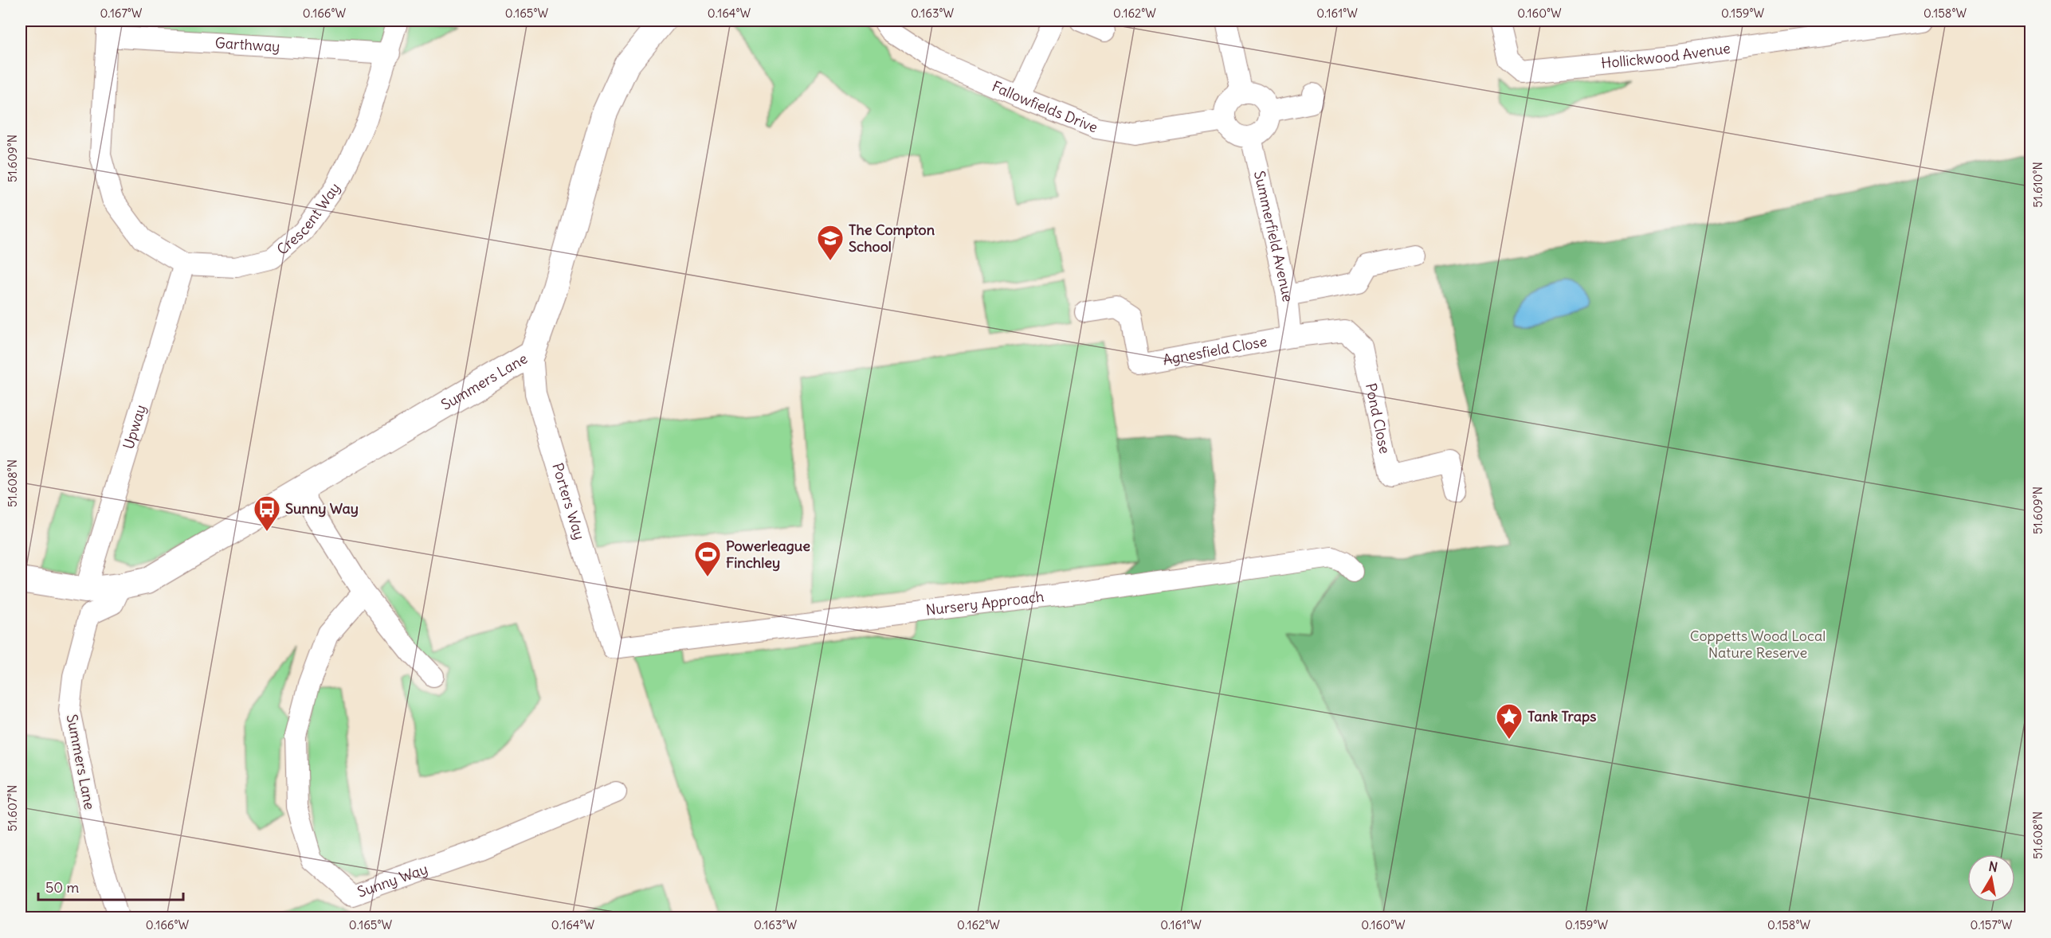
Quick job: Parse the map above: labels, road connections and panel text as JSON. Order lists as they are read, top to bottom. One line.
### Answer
{"streets":{"street":["Garthway","Hollickwood Avenue","Fallowfields Drive","Crescent Way","Summerfield Avenue","Agnesfield Close","Summers Lane","Pond Close","Upway","Porters Way","Nursery Approach","Sunny Way"]},"crossings":[["Garthway","Crescent Way"],["Fallowfields Drive","Summerfield Avenue"],["Crescent Way","Upway"],["Summerfield Avenue","Agnesfield Close"],["Summerfield Avenue","Pond Close"],["Agnesfield Close","Pond Close"],["Summers Lane","Upway"],["Summers Lane","Porters Way"],["Porters Way","Nursery Approach"]],"parks":["Coppetts Wood Local Nature Reserve"],"places":{"school or university":["The Compton School"],"bus stop":["Sunny Way"],"sports":["Powerleague Finchley"],"place":["Tank Traps"]},"scale_bar":"50 m","north":"top","coordinates":["0.167°W","0.166°W","0.165°W","0.164°W","0.163°W","0.162°W","0.161°W","0.160°W","0.159°W","0.158°W","51.609°N","51.610°N","51.608°N","51.607°N","0.157°W"]}
